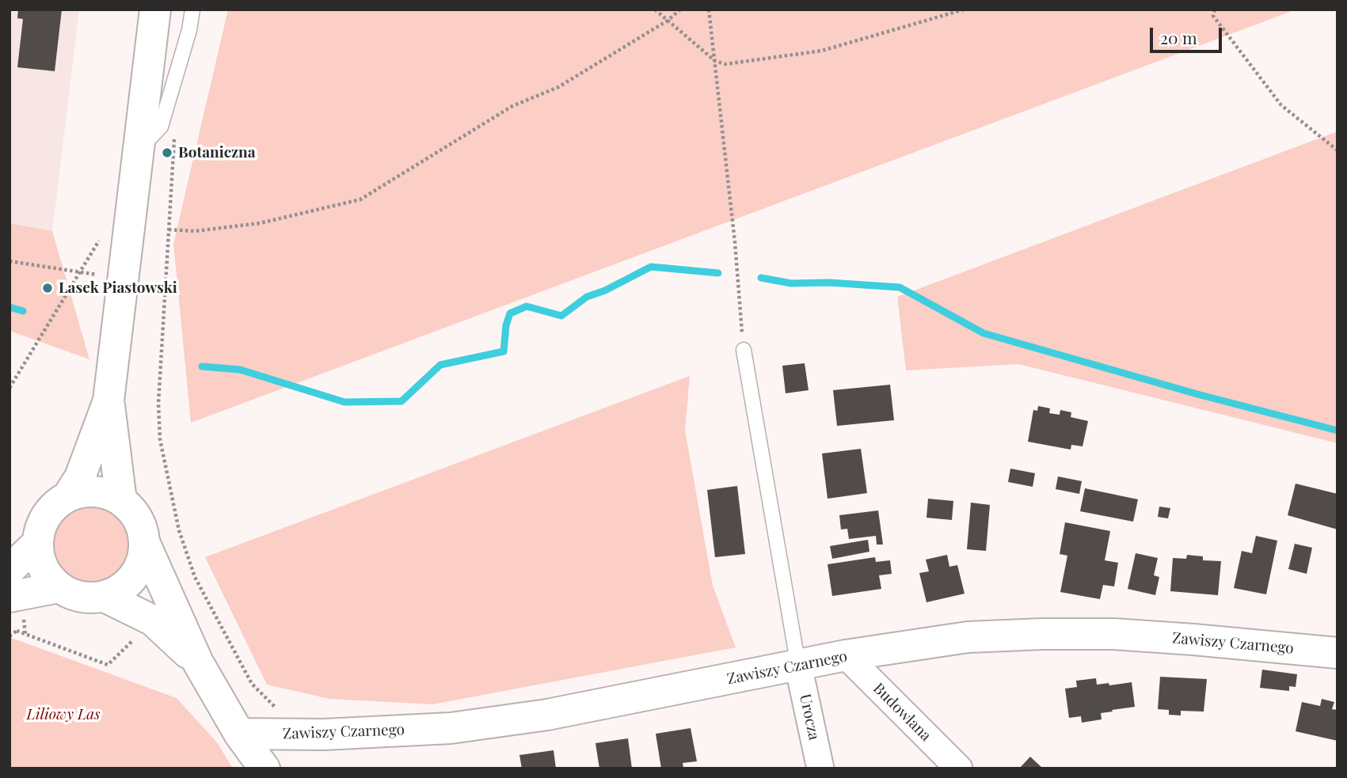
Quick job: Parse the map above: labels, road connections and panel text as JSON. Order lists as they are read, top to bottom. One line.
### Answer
{"streets":{"street":["Zawiszy Czarnego","Budowlana","Urocza"]},"crossings":[["Zawiszy Czarnego","Budowlana"],["Zawiszy Czarnego","Urocza"]],"parks":["Liliowy Las"],"places":["Botaniczna","Lasek Piastowski"],"scale_bar":"20 m"}
